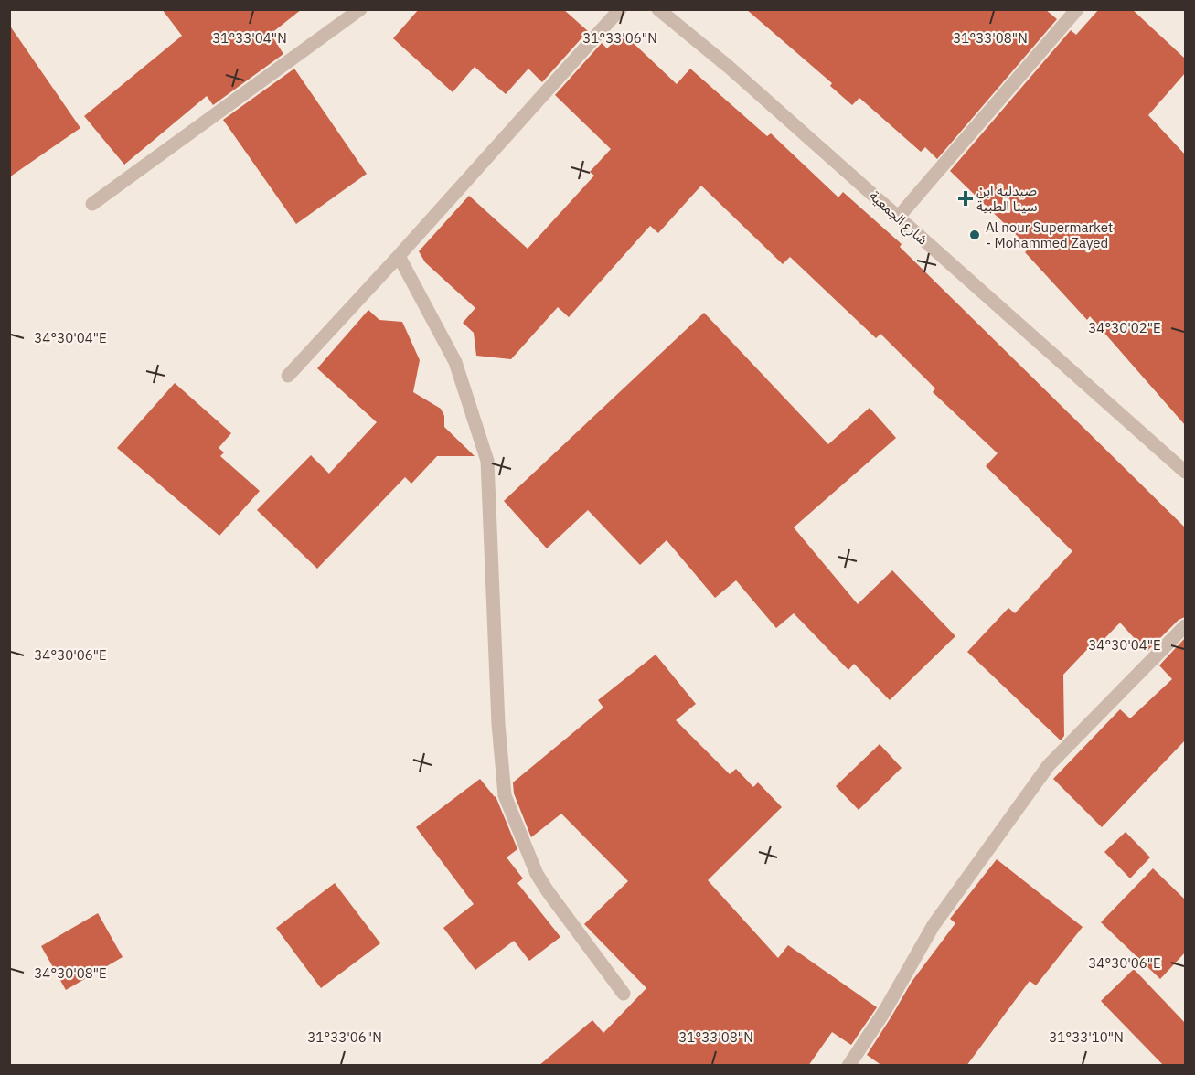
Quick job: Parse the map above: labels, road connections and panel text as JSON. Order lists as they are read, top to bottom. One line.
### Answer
{"streets":{"street":["شارع الجمعية"]},"places":{"health":["صيدلية ابن سينا الطبية"],"other":["Al nour Supermarket - Mohammed Zayed"]},"coordinates":["31°33'04\"N","31°33'06\"N","31°33'08\"N","34°30'02\"E","34°30'04\"E","34°30'06\"E","34°30'08\"E","31°33'10\"N"]}
